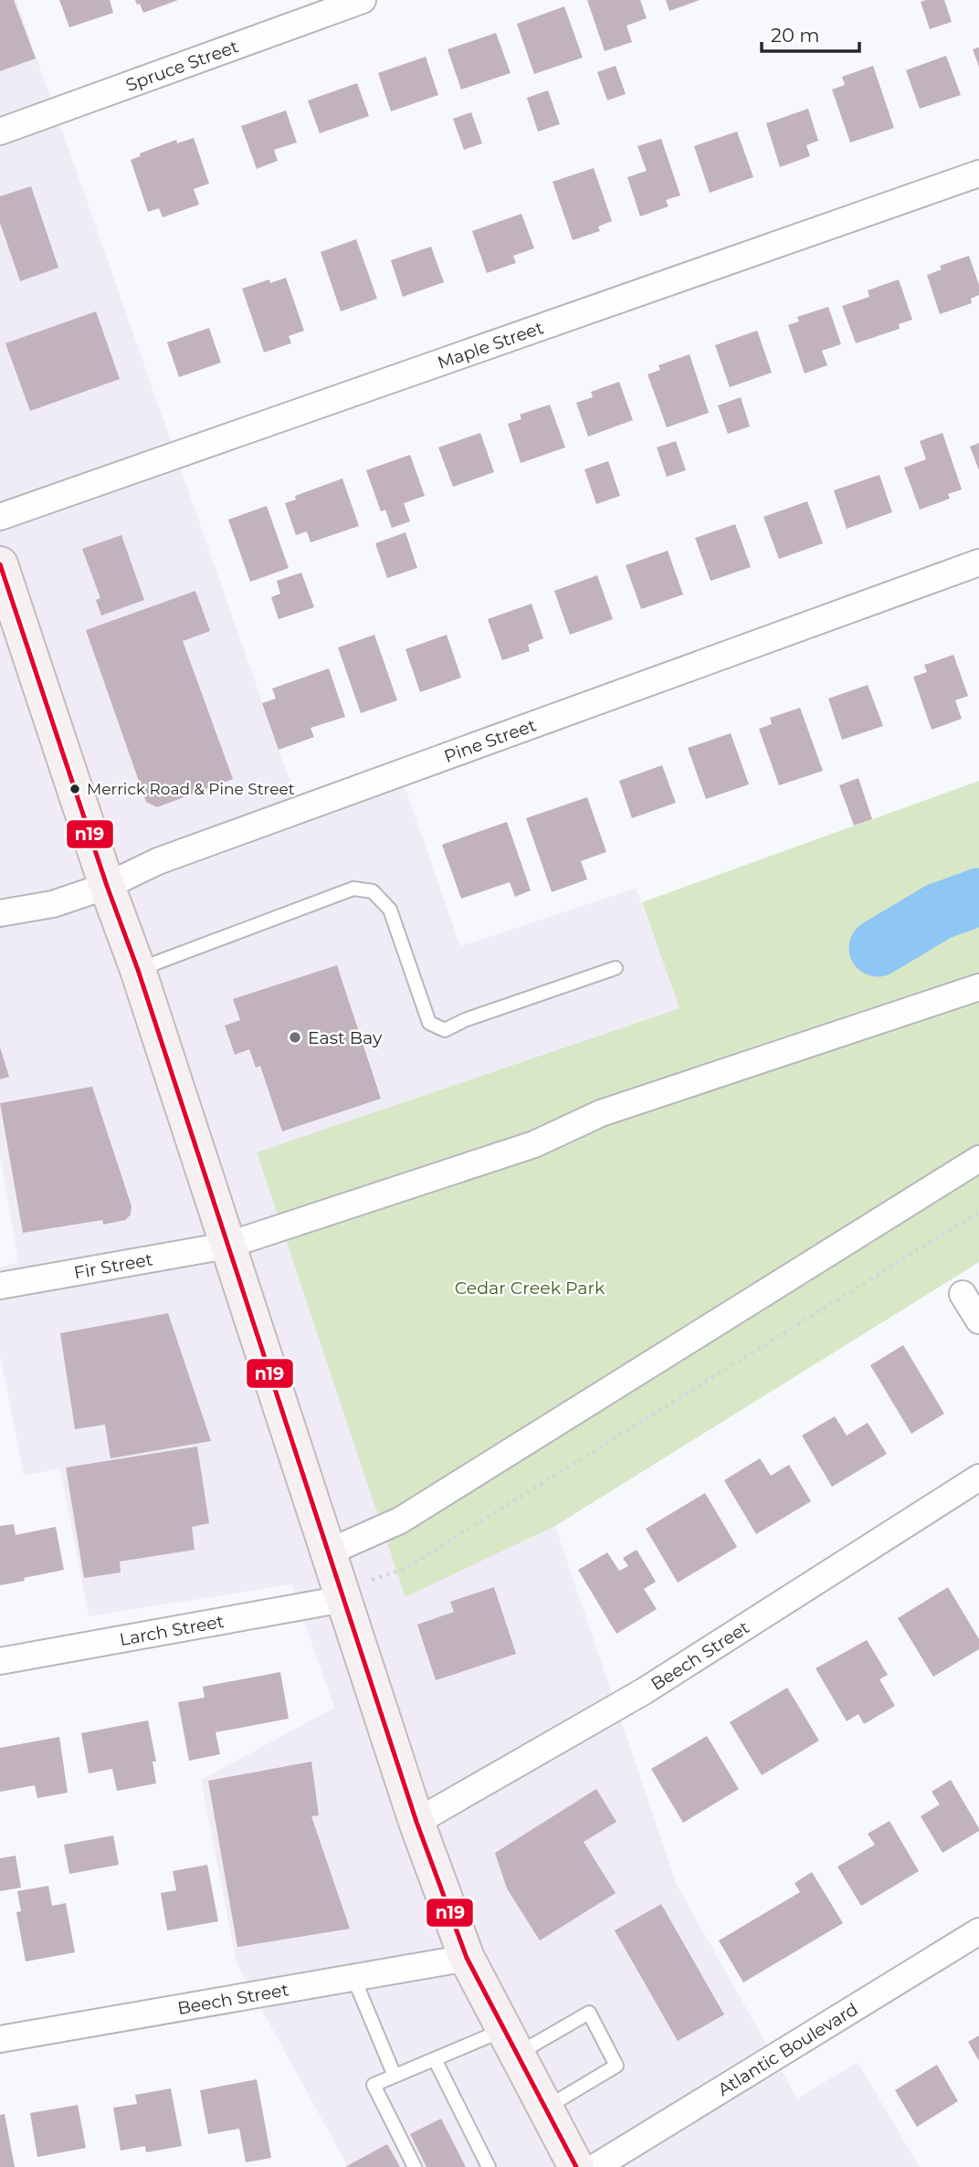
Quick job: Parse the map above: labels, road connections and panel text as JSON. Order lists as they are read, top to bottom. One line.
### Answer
{"streets":{"street":["Spruce Street","Maple Street","Pine Street","Fir Street","Larch Street","Beech Street","Atlantic Boulevard"]},"parks":["Cedar Creek Park"],"places":["Merrick Road & Pine Street","East Bay"],"lines":["transit line n19"],"scale_bar":"20 m"}
